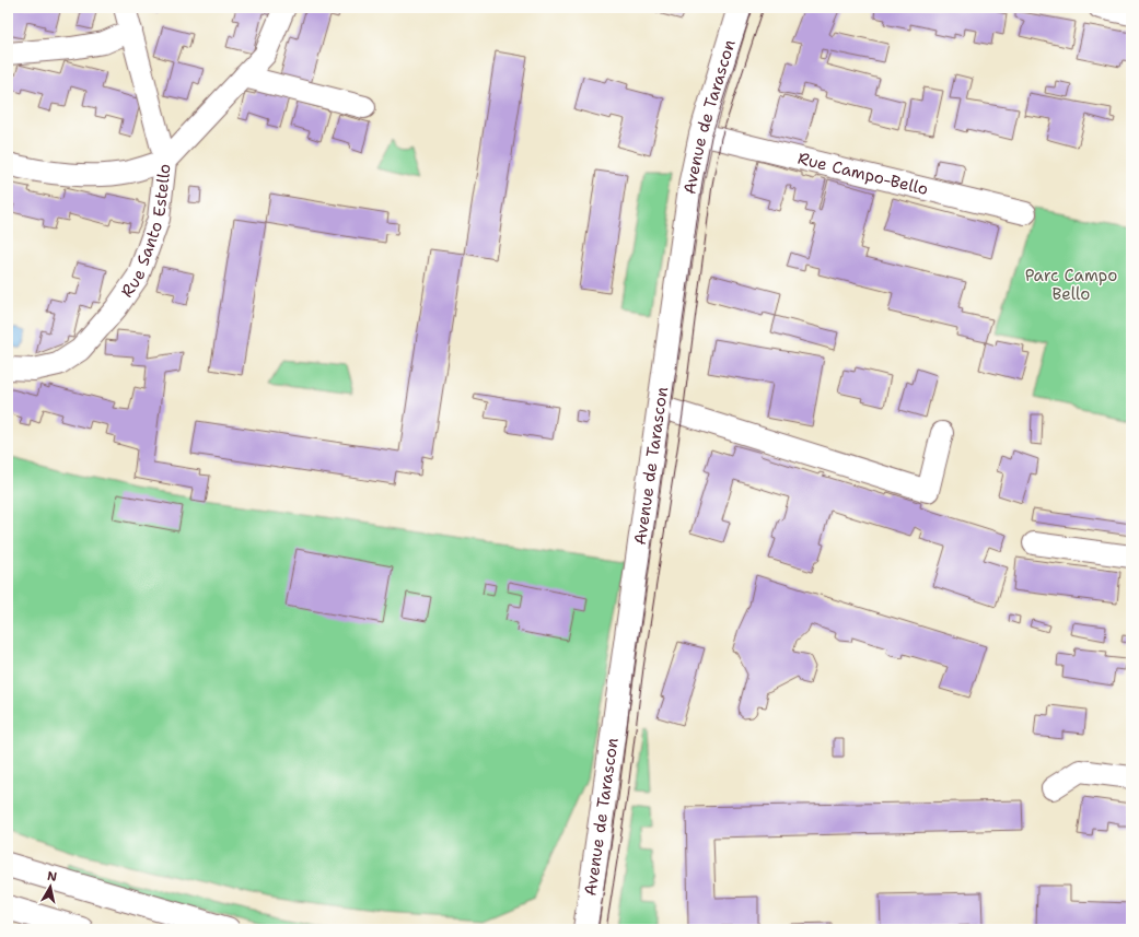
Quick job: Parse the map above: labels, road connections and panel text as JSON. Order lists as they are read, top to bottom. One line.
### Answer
{"streets":{"street":["Avenue de Tarascon","Rue Campo-Bello","Rue Santo Estello"]},"crossings":[["Avenue de Tarascon","Rue Campo-Bello"]],"parks":["Parc Campo Bello"],"north":"top"}
